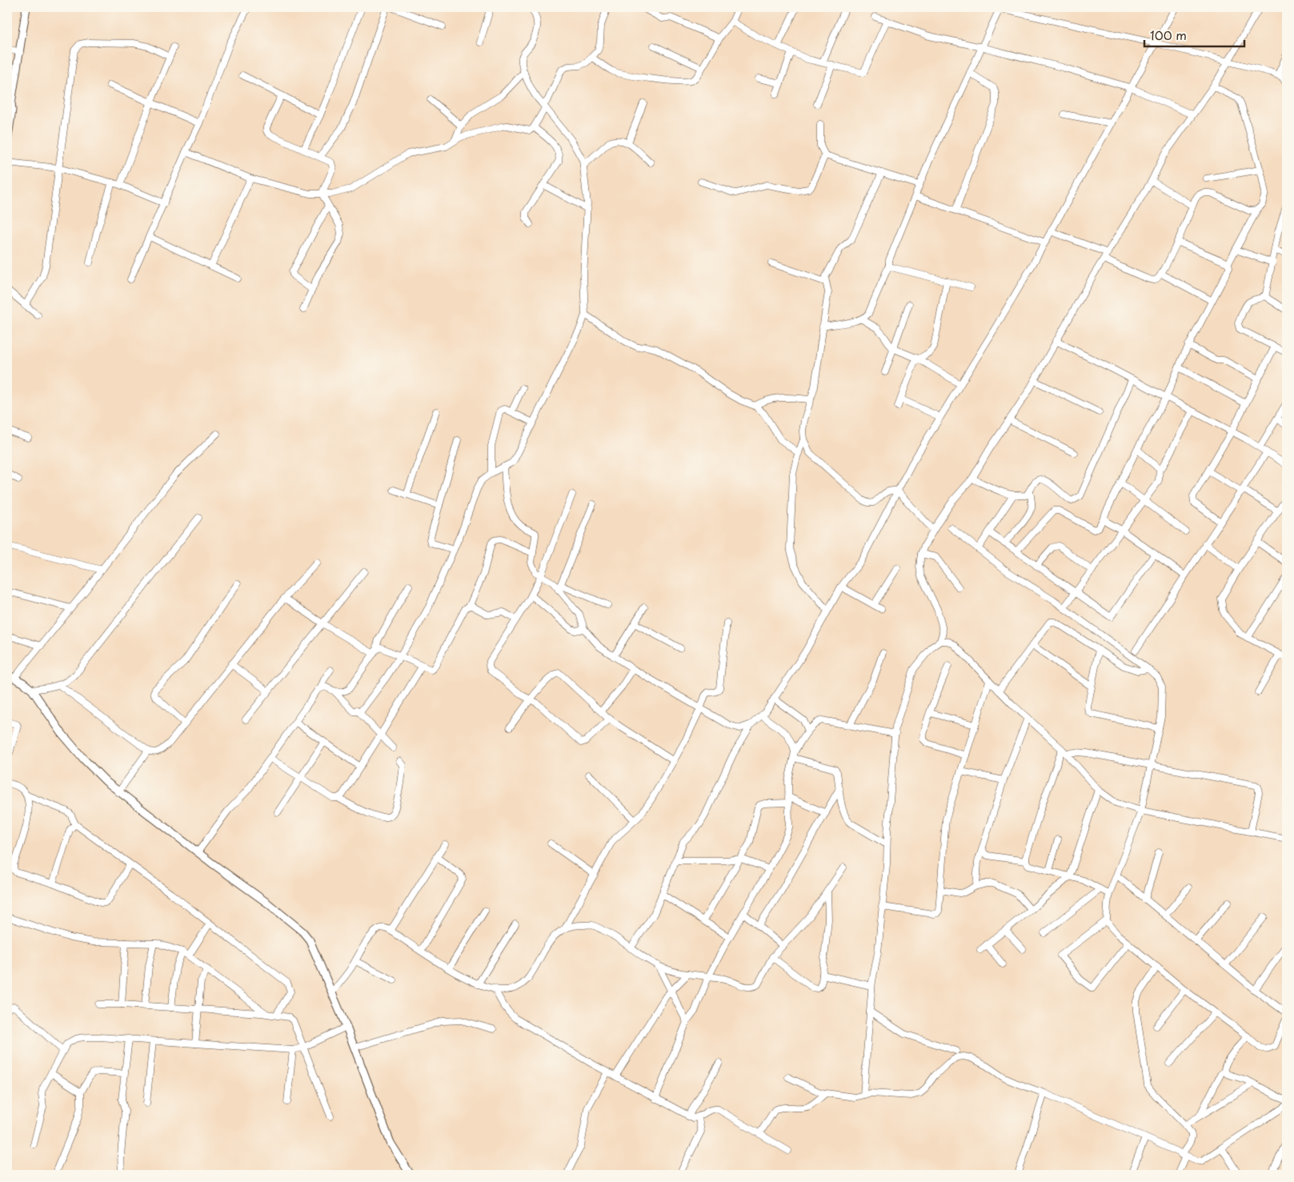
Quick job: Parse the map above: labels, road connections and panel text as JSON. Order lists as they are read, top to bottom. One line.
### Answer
{"scale_bar":"100 m"}
